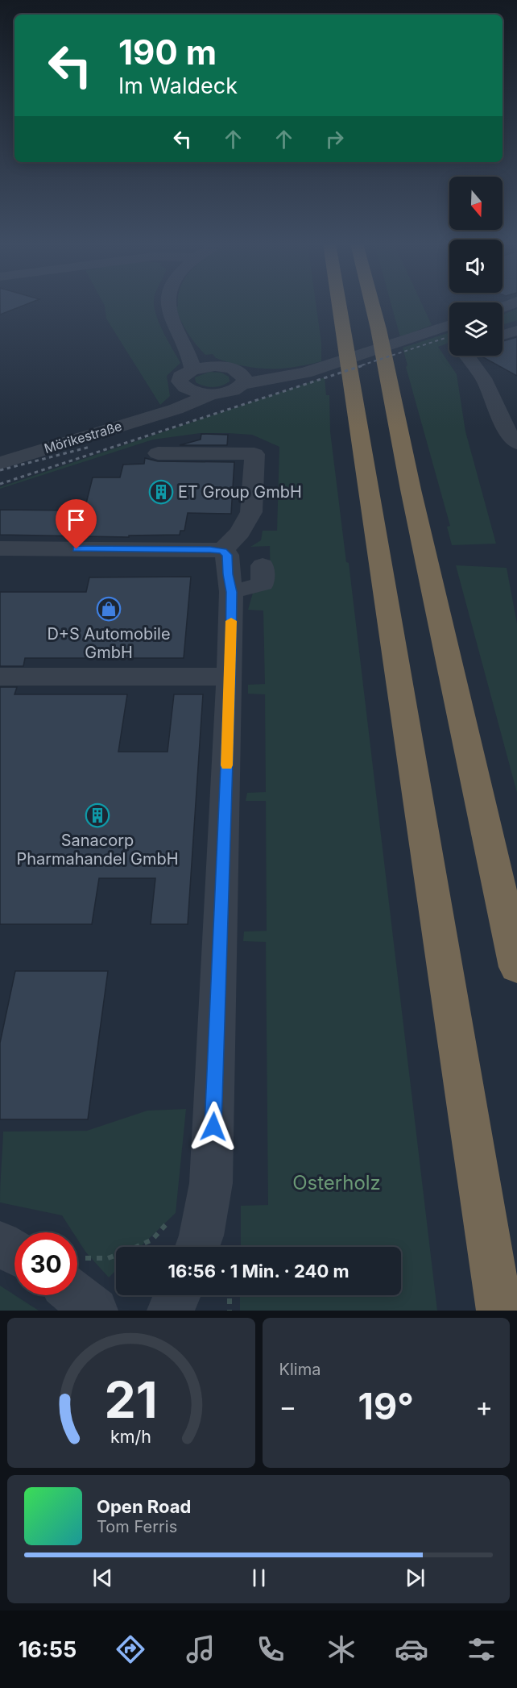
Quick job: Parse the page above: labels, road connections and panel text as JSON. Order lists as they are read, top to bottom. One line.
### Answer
{"streets":{"street":["Mörikestraße"]},"parks":["Osterholz"],"places":{"building":["ET Group GmbH","Sanacorp Pharmahandel GmbH"],"shop":["D+S Automobile GmbH"]},"north":"bottom","page":{"turn":["190 m","Im Waldeck"],"limit":"30","trip":"16:56 · 1 Min. · 240 m","tile":"Klima","heat":["−","19°","+"],"song":["Open Road","Tom Ferris"],"tabs":"16:55","gauge":["21","km/h"]}}
